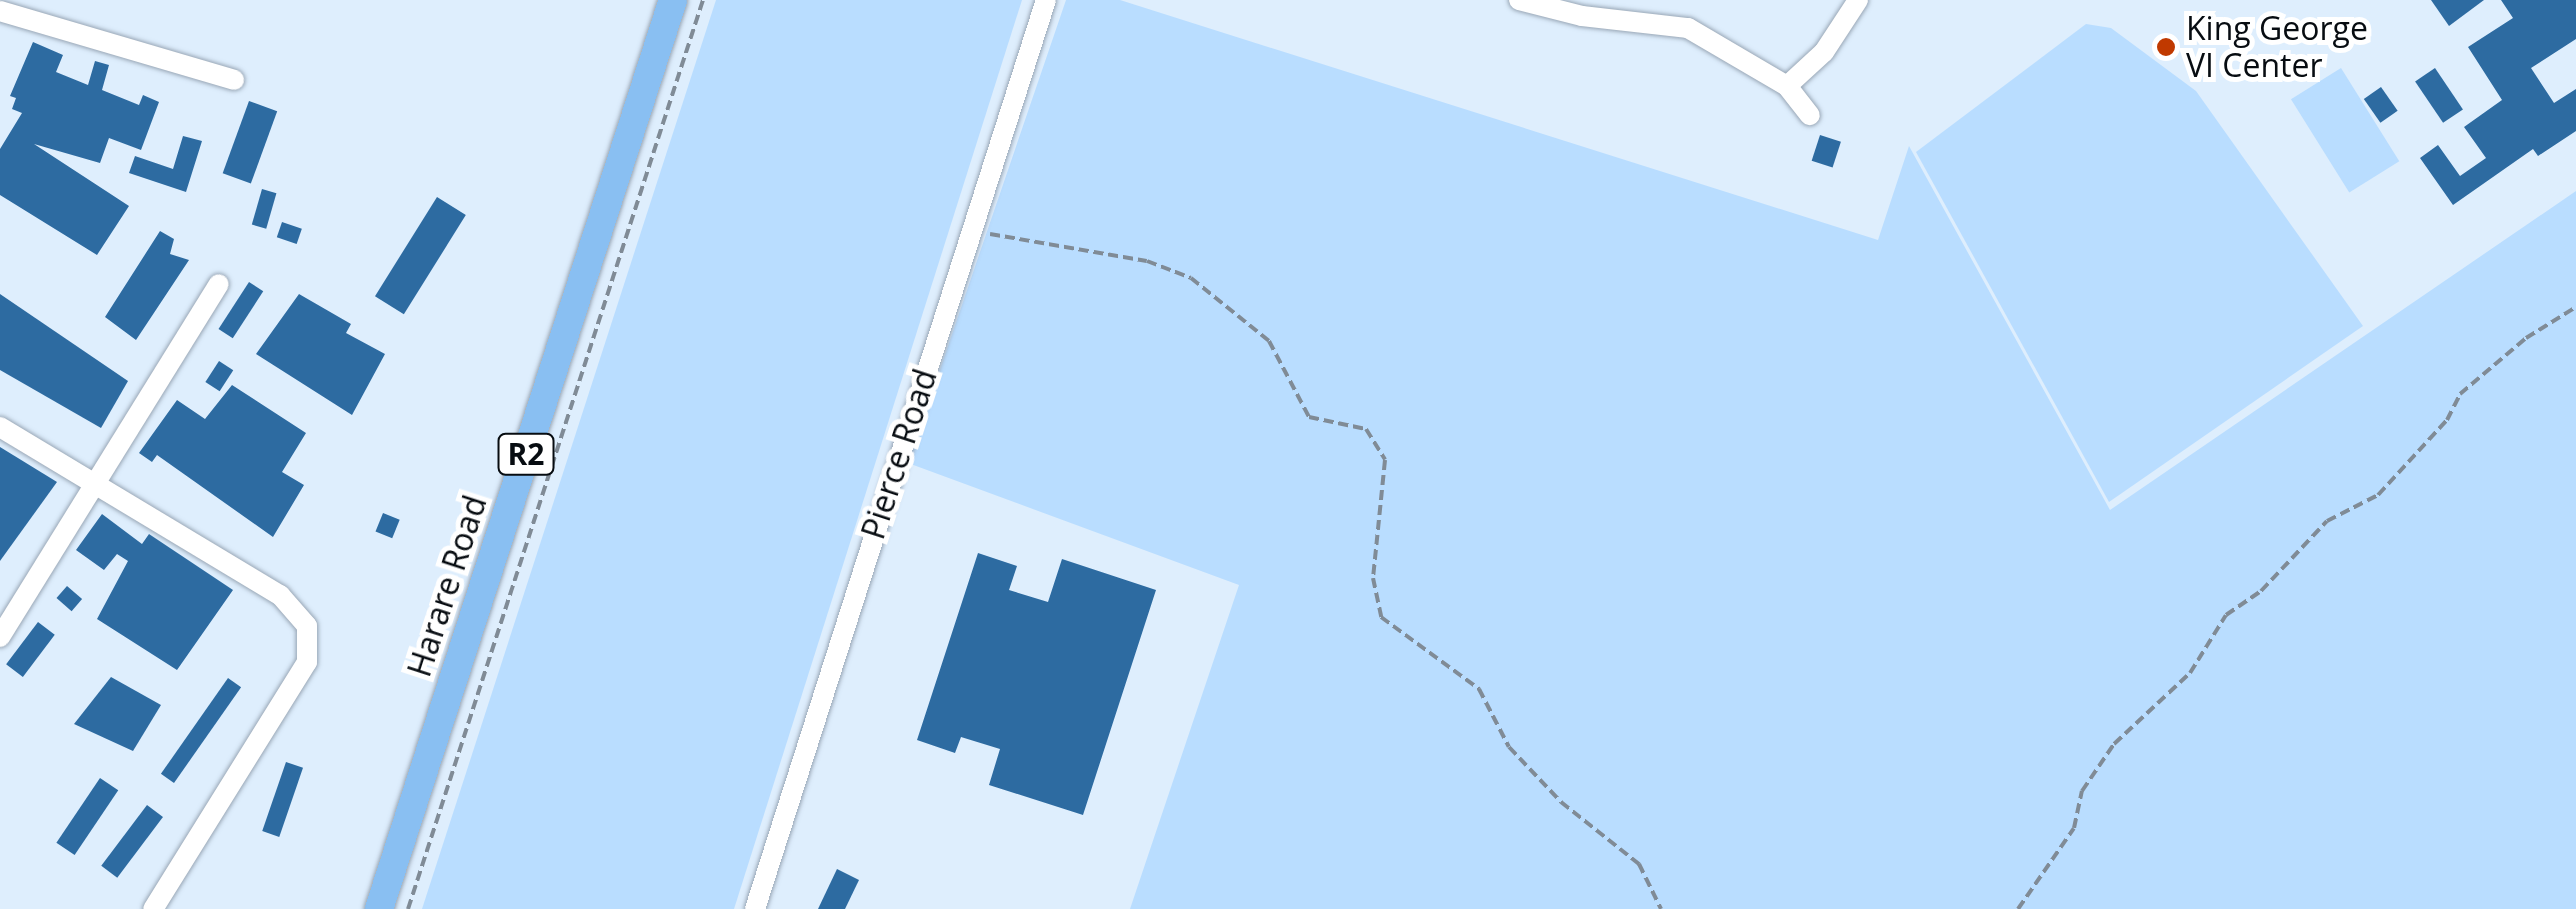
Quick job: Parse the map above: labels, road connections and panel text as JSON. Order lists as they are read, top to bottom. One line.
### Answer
{"streets":{"highway":["R2","Harare Road"],"lane":["Pierce Road"]},"places":["King George VI Center"]}
